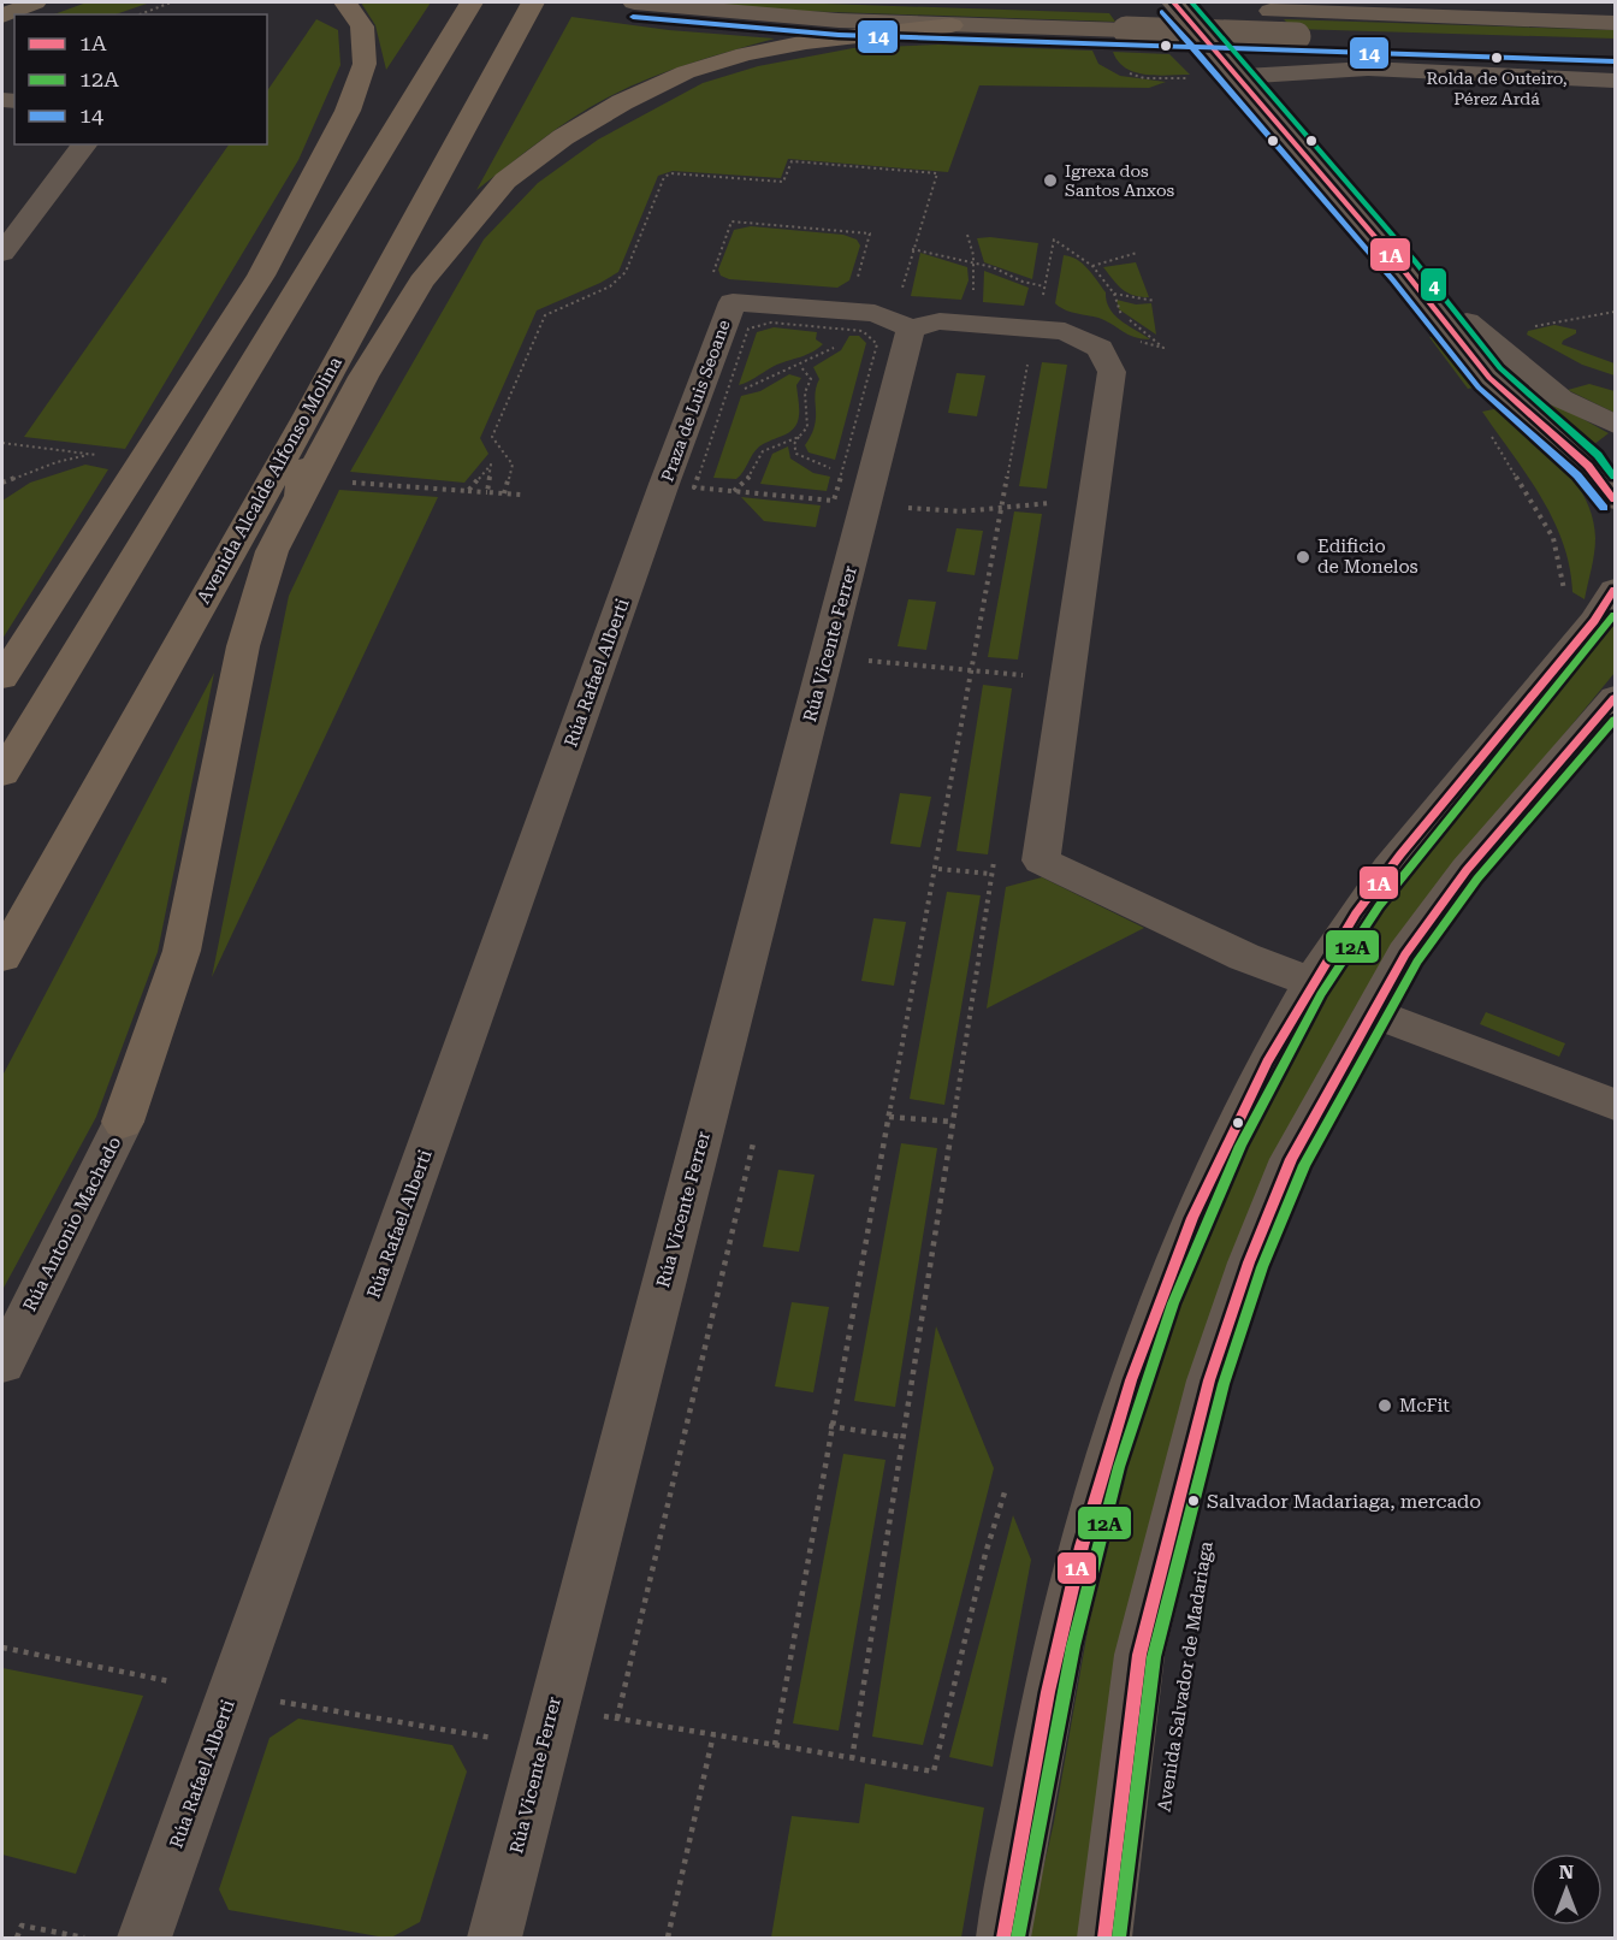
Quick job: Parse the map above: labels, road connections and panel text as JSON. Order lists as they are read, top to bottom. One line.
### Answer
{"streets":{"highway":["Avenida Alcalde Alfonso Molina"],"street":["Praza de Luis Seoane","Rúa Vicente Ferrer","Rúa Rafael Alberti","Rúa Antonio Machado"]},"crossings":[["Praza de Luis Seoane","Rúa Vicente Ferrer"],["Praza de Luis Seoane","Rúa Rafael Alberti"]],"places":["Rolda de Outeiro, Pérez Ardá","Igrexa dos Santos Anxos","Edificio de Monelos","McFit","Salvador Madariaga, mercado"],"lines":["transit line 1A","transit line 4","transit line 14","transit line 12A"],"legend":["1A","12A","14"],"north":"top"}
